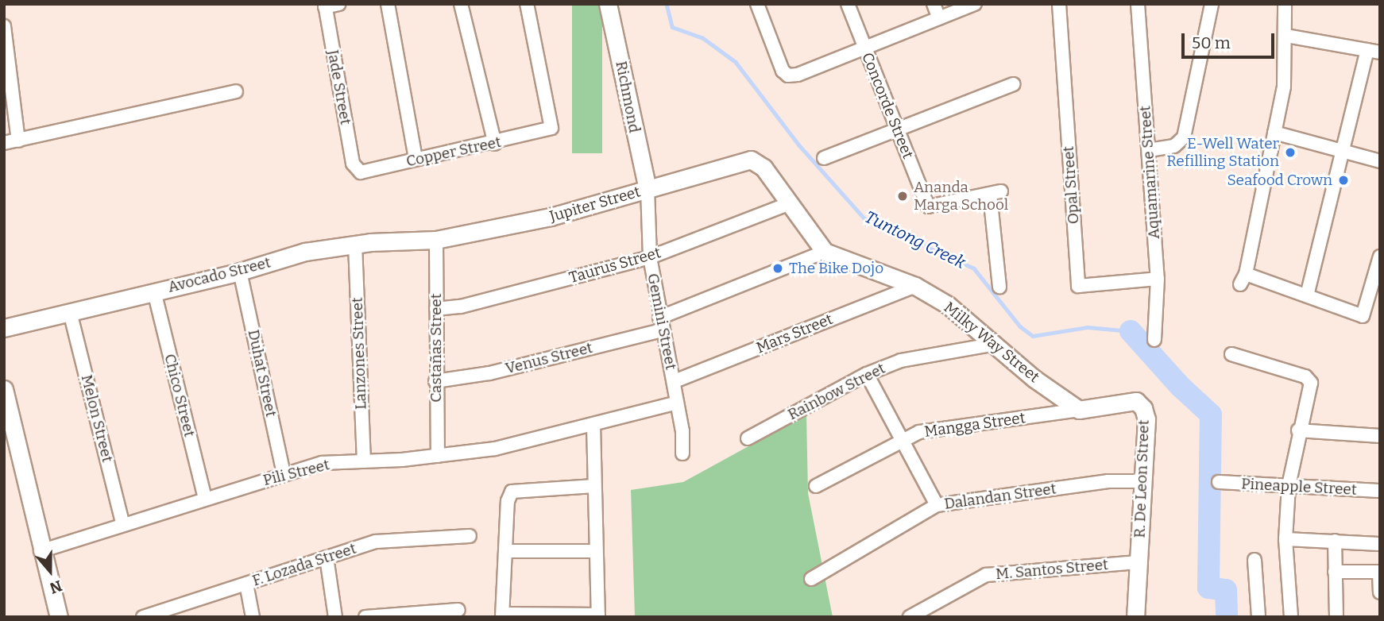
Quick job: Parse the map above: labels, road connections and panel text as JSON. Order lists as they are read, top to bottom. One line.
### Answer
{"streets":{"street":["Jade Street","Richmond","Concorde Street","Copper Street","Aquamarine Street","Opal Street","Jupiter Street","Taurus Street","Avocado Street","Gemini Street","Mars Street","Milky Way Street","Castañas Street","Lanzones Street","Venus Street","Duhat Street","Rainbow Street","Chico Street","Melon Street","Mangga Street","Pili Street","R. De Leon Street","Pineapple Street","Dalandan Street","F. Lozada Street","M. Santos Street"]},"crossings":[["Jade Street","Copper Street"],["Richmond","Jupiter Street"],["Richmond","Gemini Street"],["Aquamarine Street","Opal Street"],["Jupiter Street","Taurus Street"],["Jupiter Street","Avocado Street"],["Jupiter Street","Gemini Street"],["Jupiter Street","Castañas Street"],["Taurus Street","Gemini Street"],["Taurus Street","Castañas Street"],["Avocado Street","Castañas Street"],["Avocado Street","Lanzones Street"],["Avocado Street","Duhat Street"],["Avocado Street","Chico Street"],["Avocado Street","Melon Street"],["Gemini Street","Mars Street"],["Gemini Street","Venus Street"],["Mars Street","Milky Way Street"],["Milky Way Street","Venus Street"],["Milky Way Street","Rainbow Street"],["Milky Way Street","Mangga Street"],["Milky Way Street","R. De Leon Street"],["Castañas Street","Venus Street"],["Castañas Street","Pili Street"],["Lanzones Street","Pili Street"],["Duhat Street","Pili Street"],["Chico Street","Pili Street"],["Melon Street","Pili Street"],["Mangga Street","R. De Leon Street"],["R. De Leon Street","Dalandan Street"],["R. De Leon Street","M. Santos Street"]],"water":["Tuntong Creek"],"places":["E-Well Water Refilling Station","Seafood Crown","Ananda Marga School","The Bike Dojo"],"scale_bar":"50 m","north":"bottom"}
